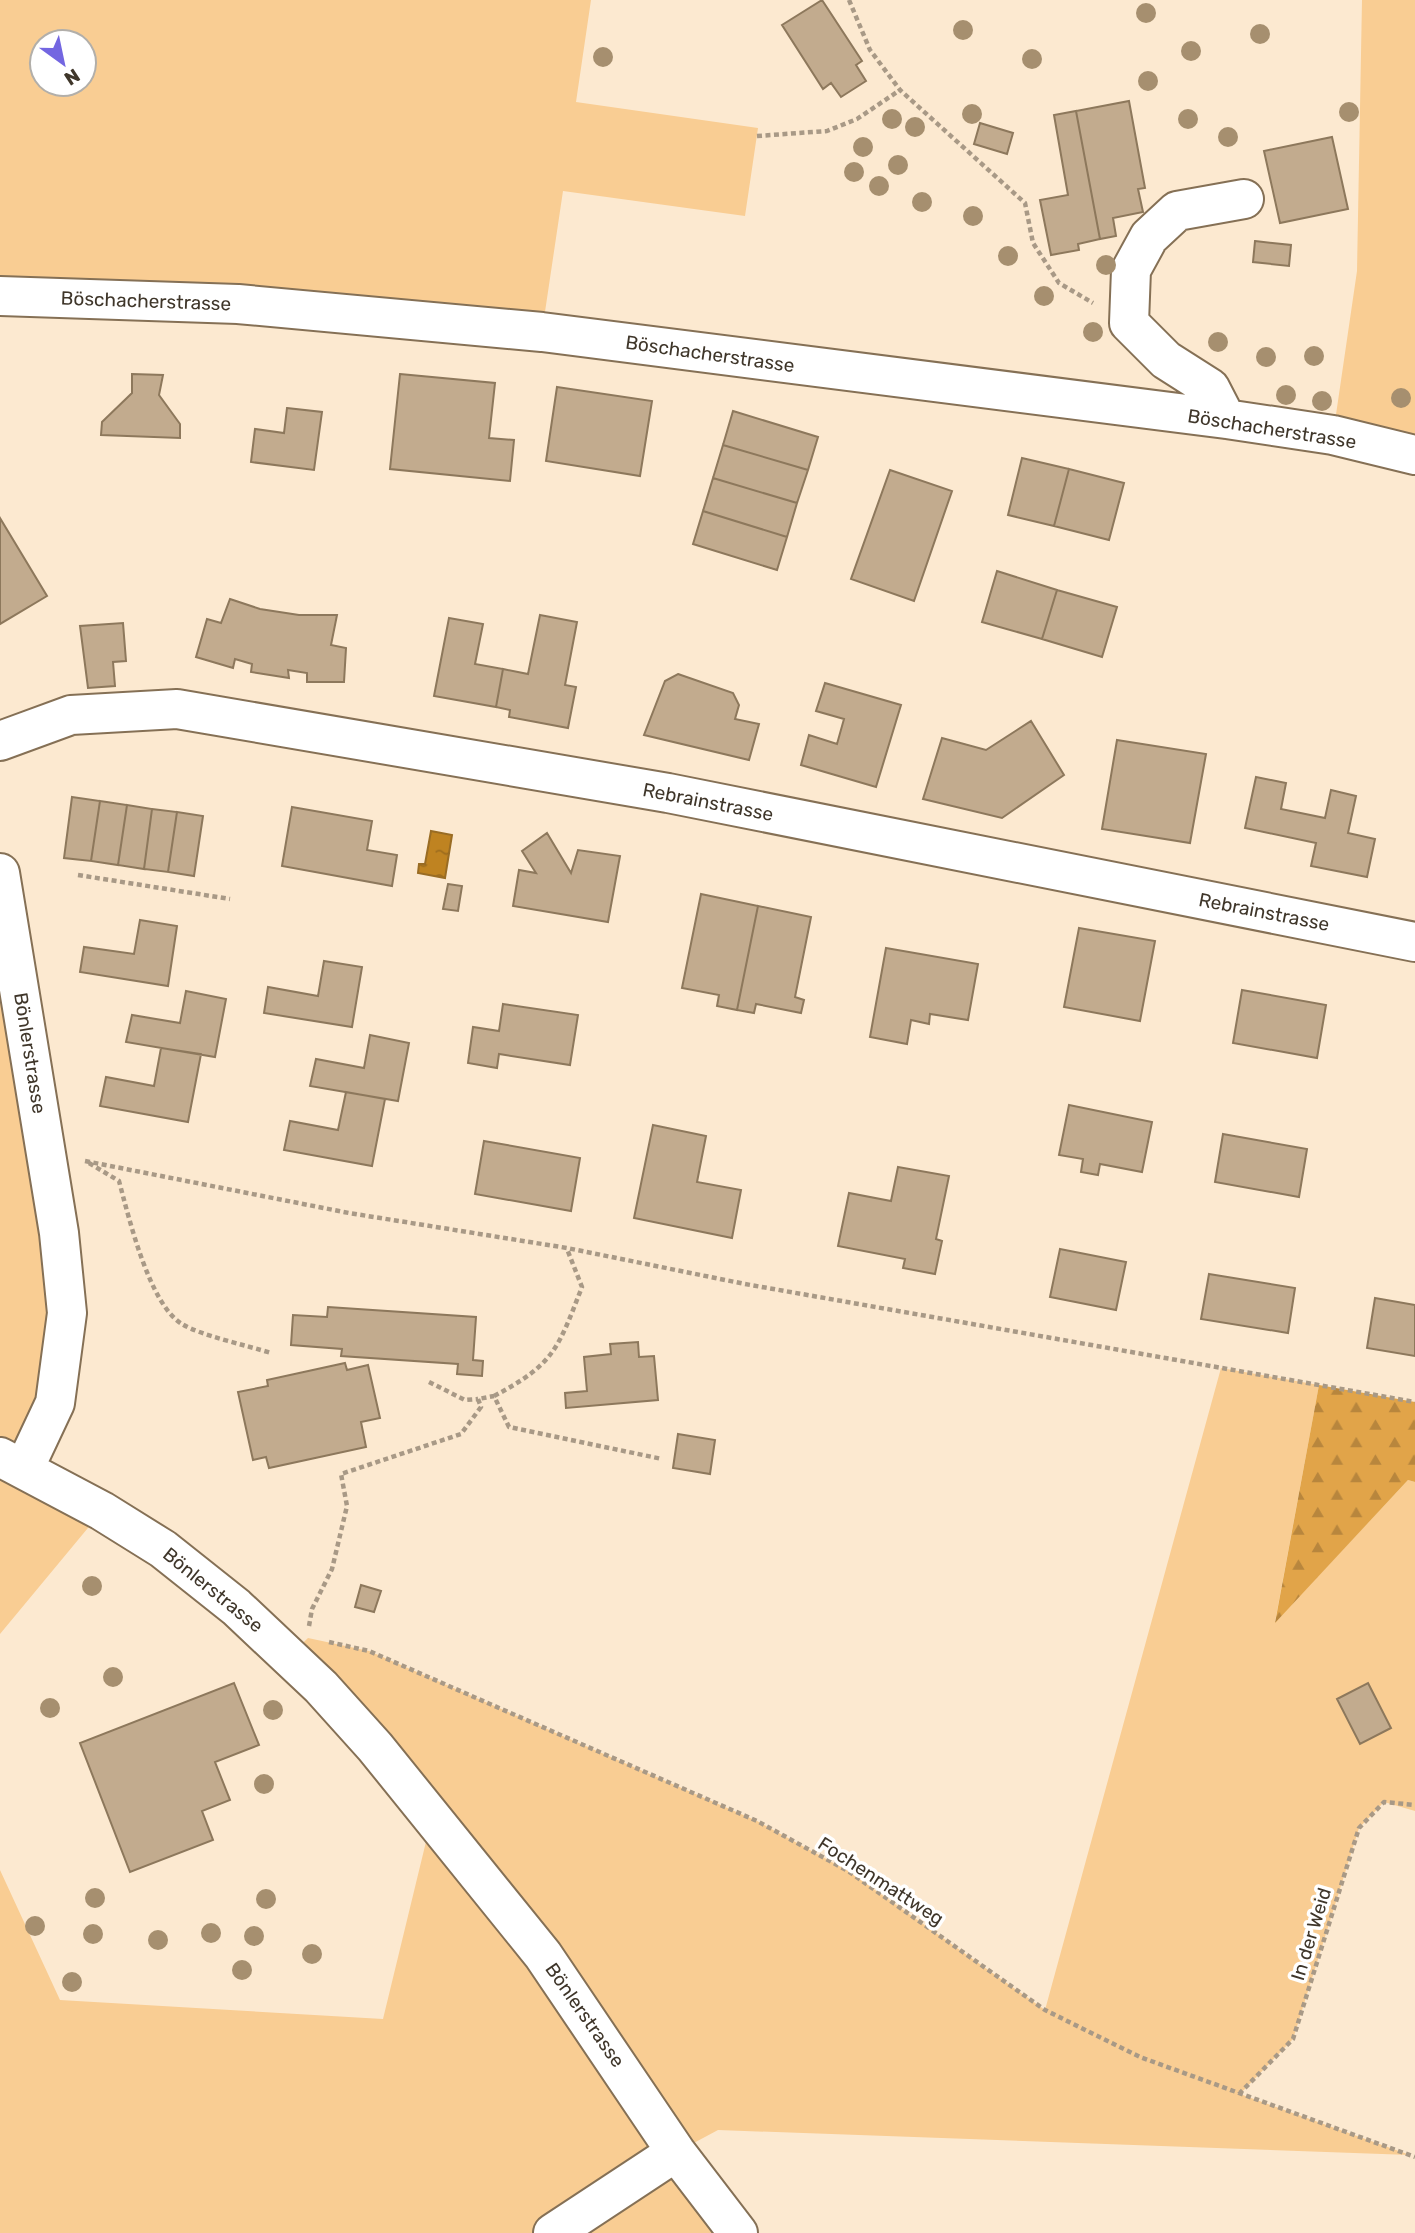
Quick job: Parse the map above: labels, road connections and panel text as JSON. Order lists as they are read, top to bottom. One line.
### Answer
{"streets":{"street":["Böschacherstrasse","Rebrainstrasse","Bönlerstrasse"],"path":["Fochenmattweg","In der Weid"]},"crossings":[["Bönlerstrasse","Fochenmattweg"],["Fochenmattweg","In der Weid"]],"north":"bottom right"}
